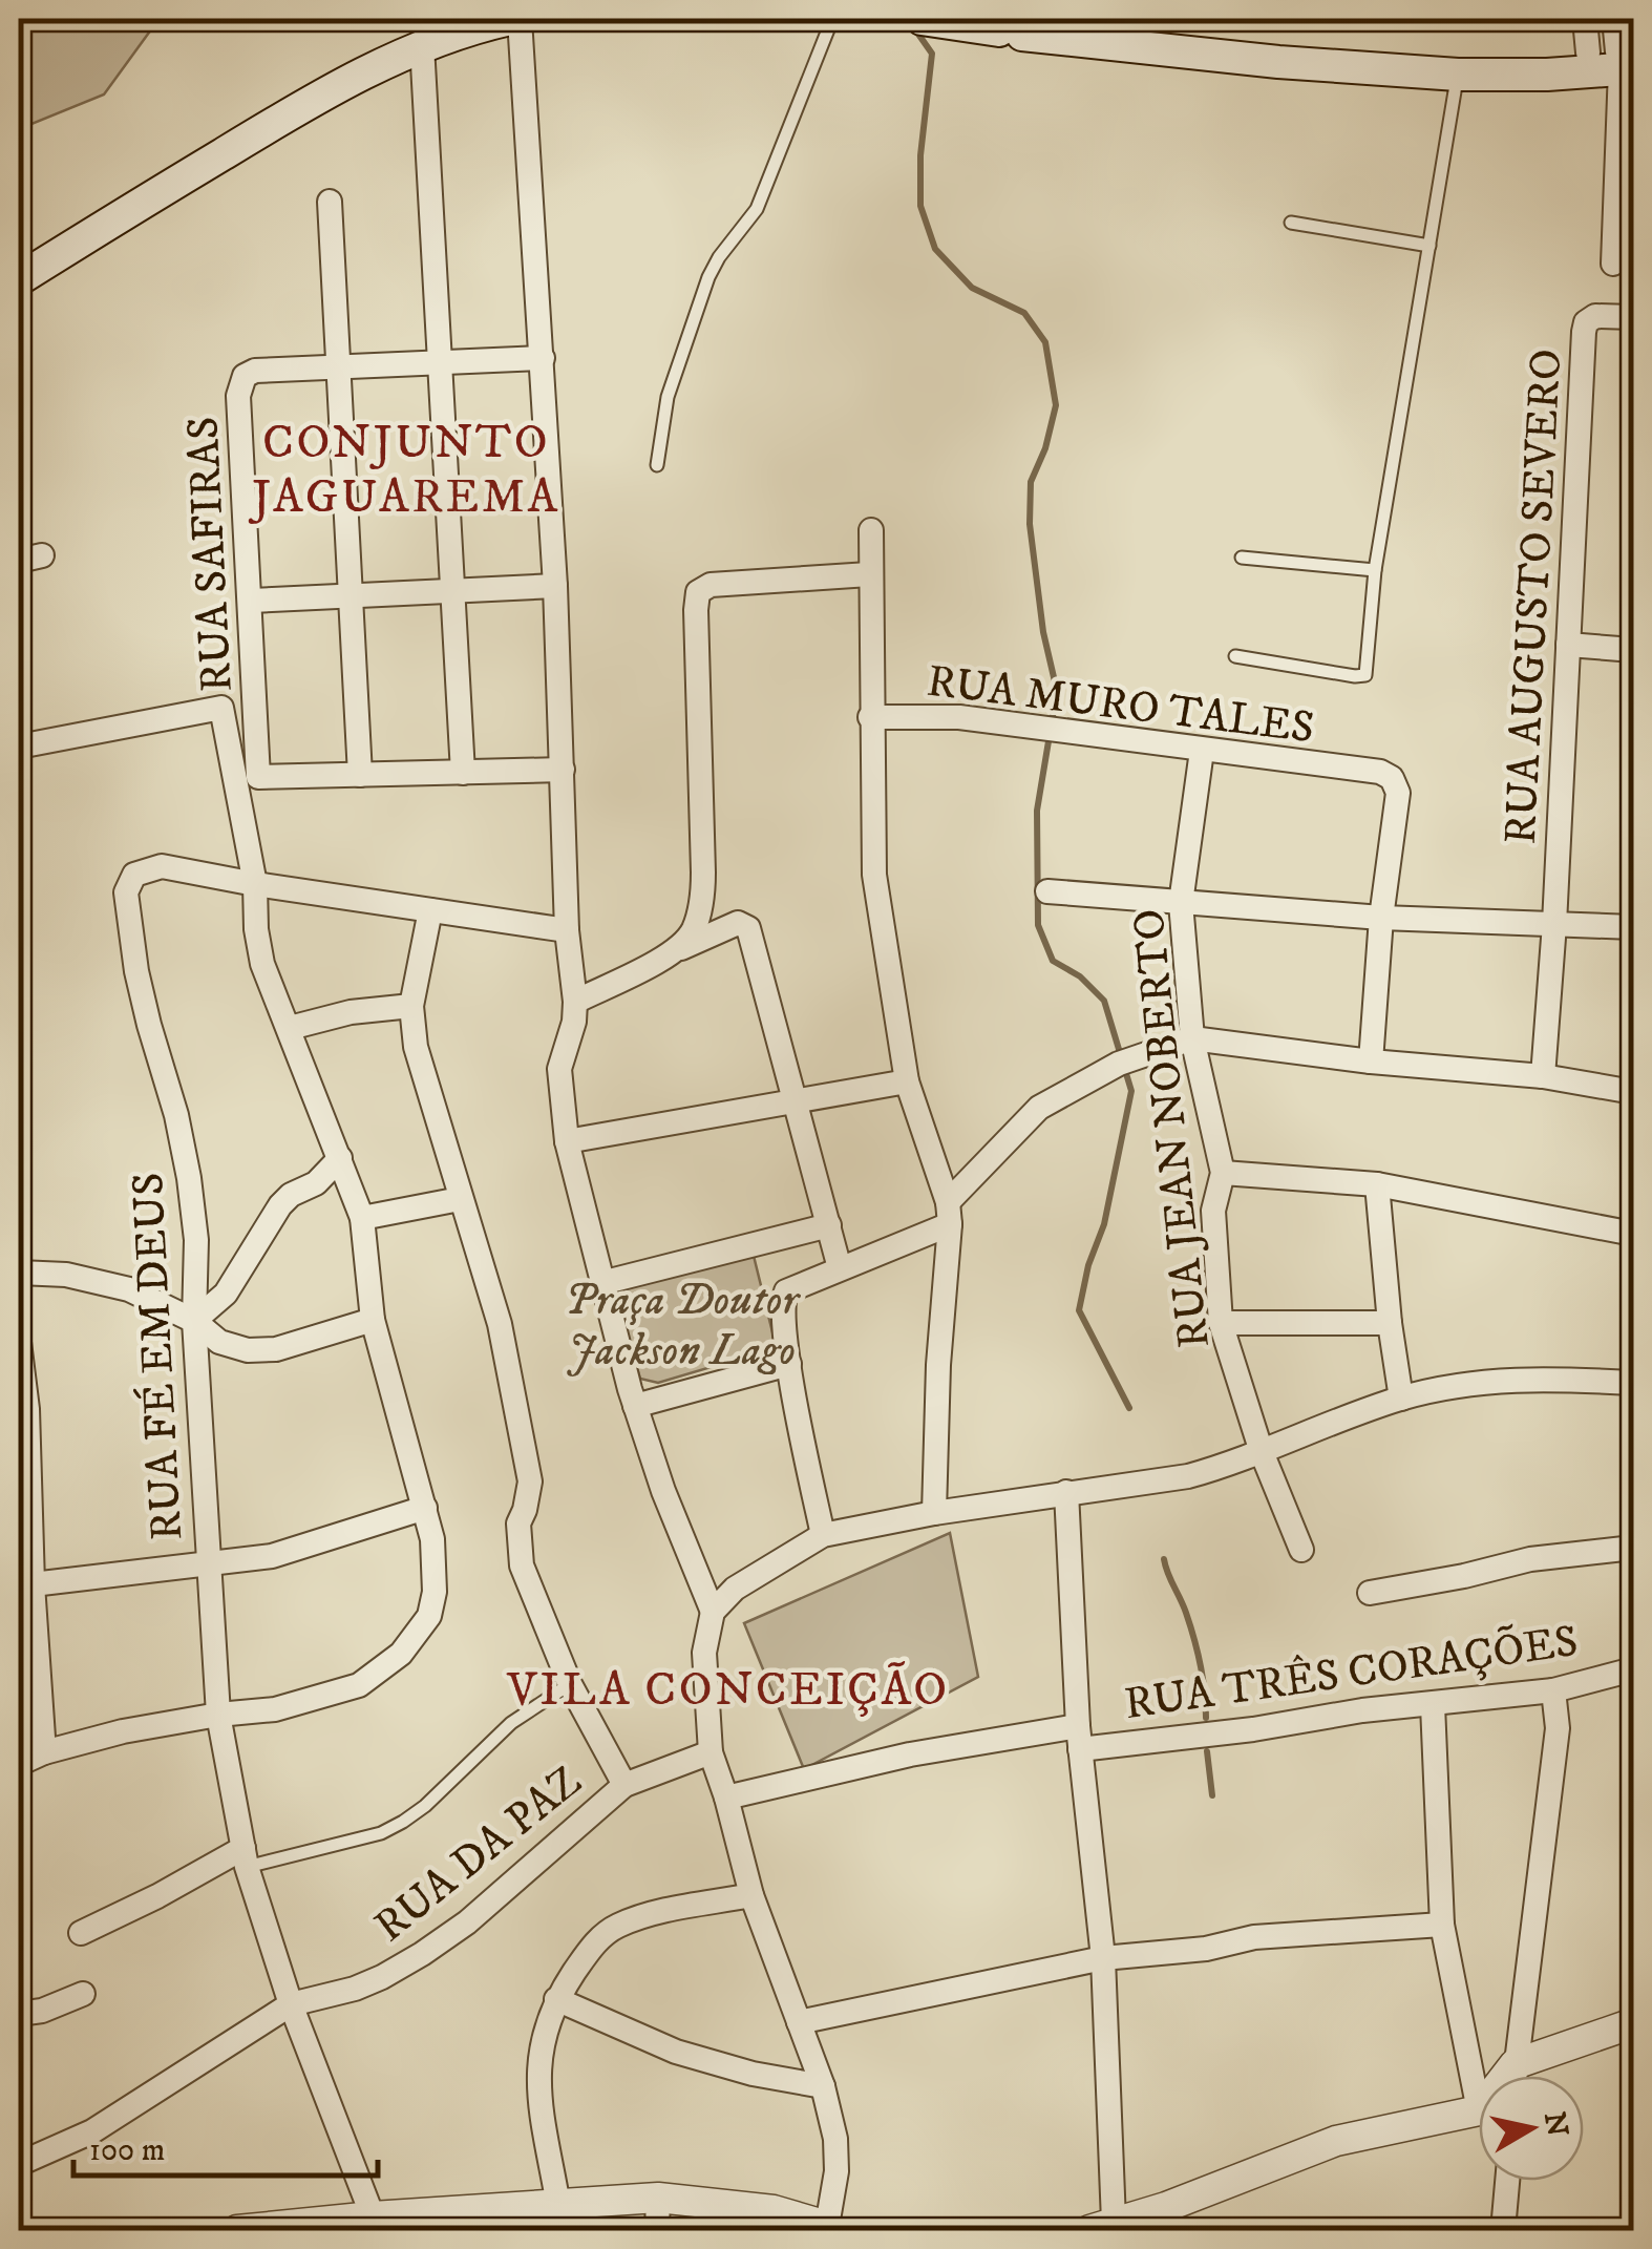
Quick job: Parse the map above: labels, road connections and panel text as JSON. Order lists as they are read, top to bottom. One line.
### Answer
{"streets":{"street":["RUA SAFIRAS","RUA AUGUSTO SEVERO","RUA MURO TALES","RUA JEAN NOBERTO","RUA FÉ EM DEUS","RUA TRÊS CORAÇÕES","RUA DA PAZ"]},"crossings":[["RUA MURO TALES","RUA JEAN NOBERTO"],["RUA FÉ EM DEUS","RUA DA PAZ"]],"districts":["CONJUNTO JAGUAREMA","VILA CONCEIÇÃO"],"parks":["Praça Doutor Jackson Lago"],"scale_bar":"100 m","north":"right"}
